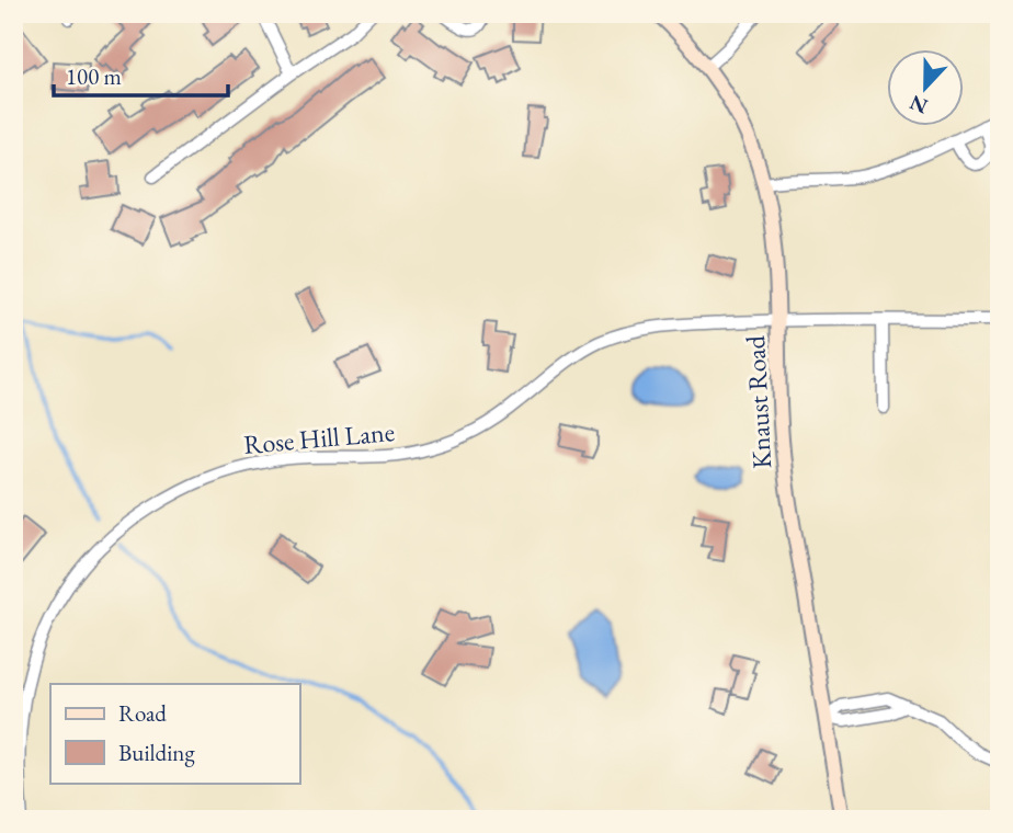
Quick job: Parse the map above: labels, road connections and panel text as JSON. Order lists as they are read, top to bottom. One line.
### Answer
{"streets":{"main road":["Knaust Road"],"street":["Rose Hill Lane"]},"crossings":[["Knaust Road","Rose Hill Lane"]],"legend":["Road","Building"],"scale_bar":"100 m","north":"bottom"}
